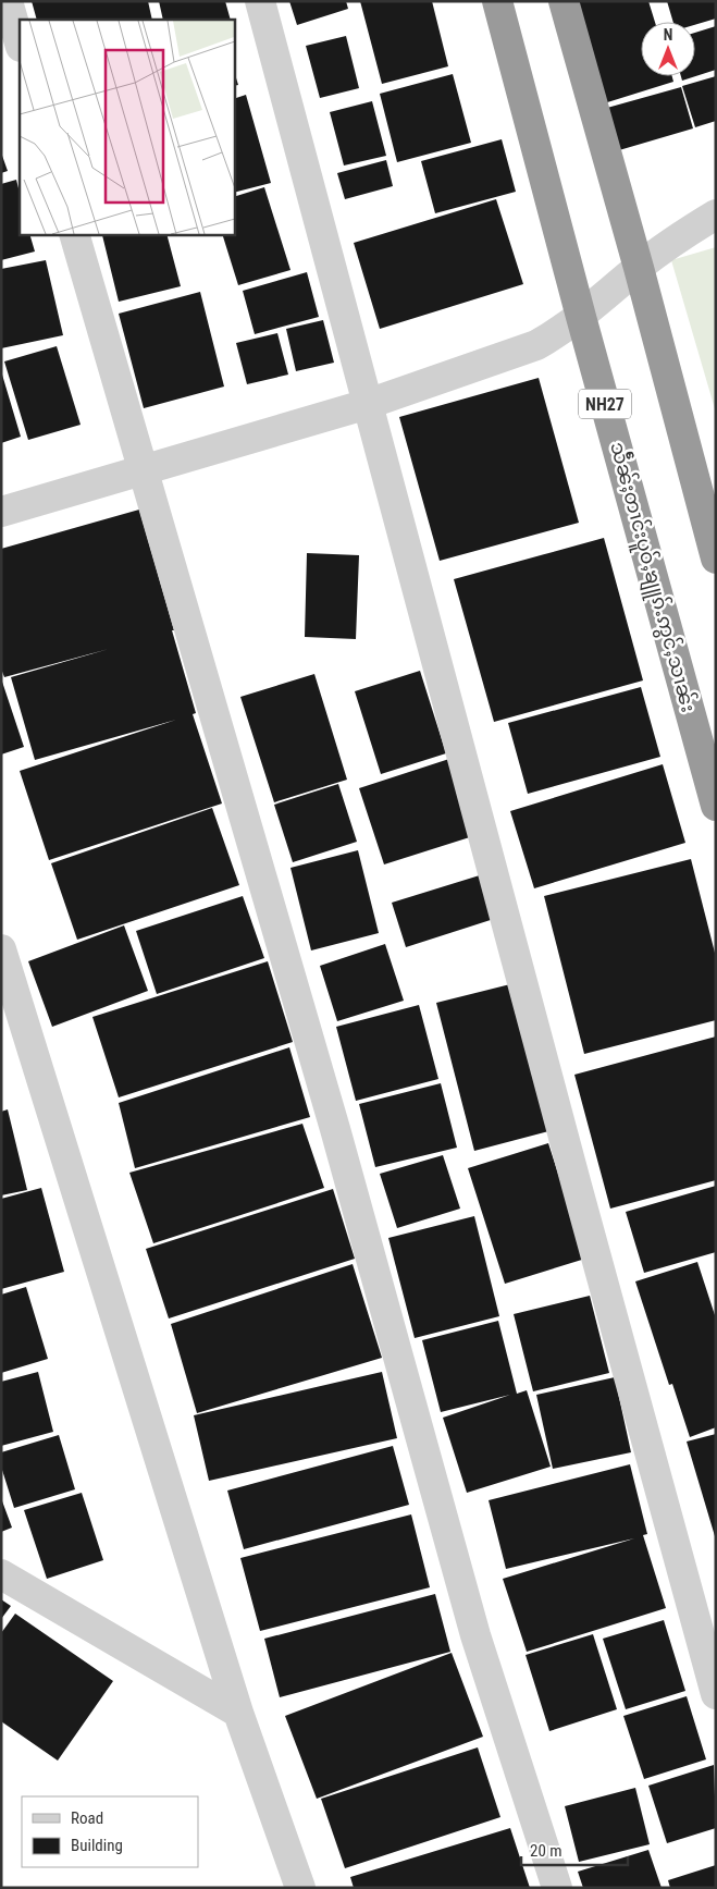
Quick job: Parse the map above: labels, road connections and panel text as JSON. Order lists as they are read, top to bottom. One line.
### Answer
{"streets":{"highway":["NH27","သဵႅၼ်ႈတၢင်းပူဝ်ႇၶျူၵ်ႉဢွင်ႇသၢၼ်း"]},"legend":["Road","Building"],"scale_bar":"20 m","north":"top"}
